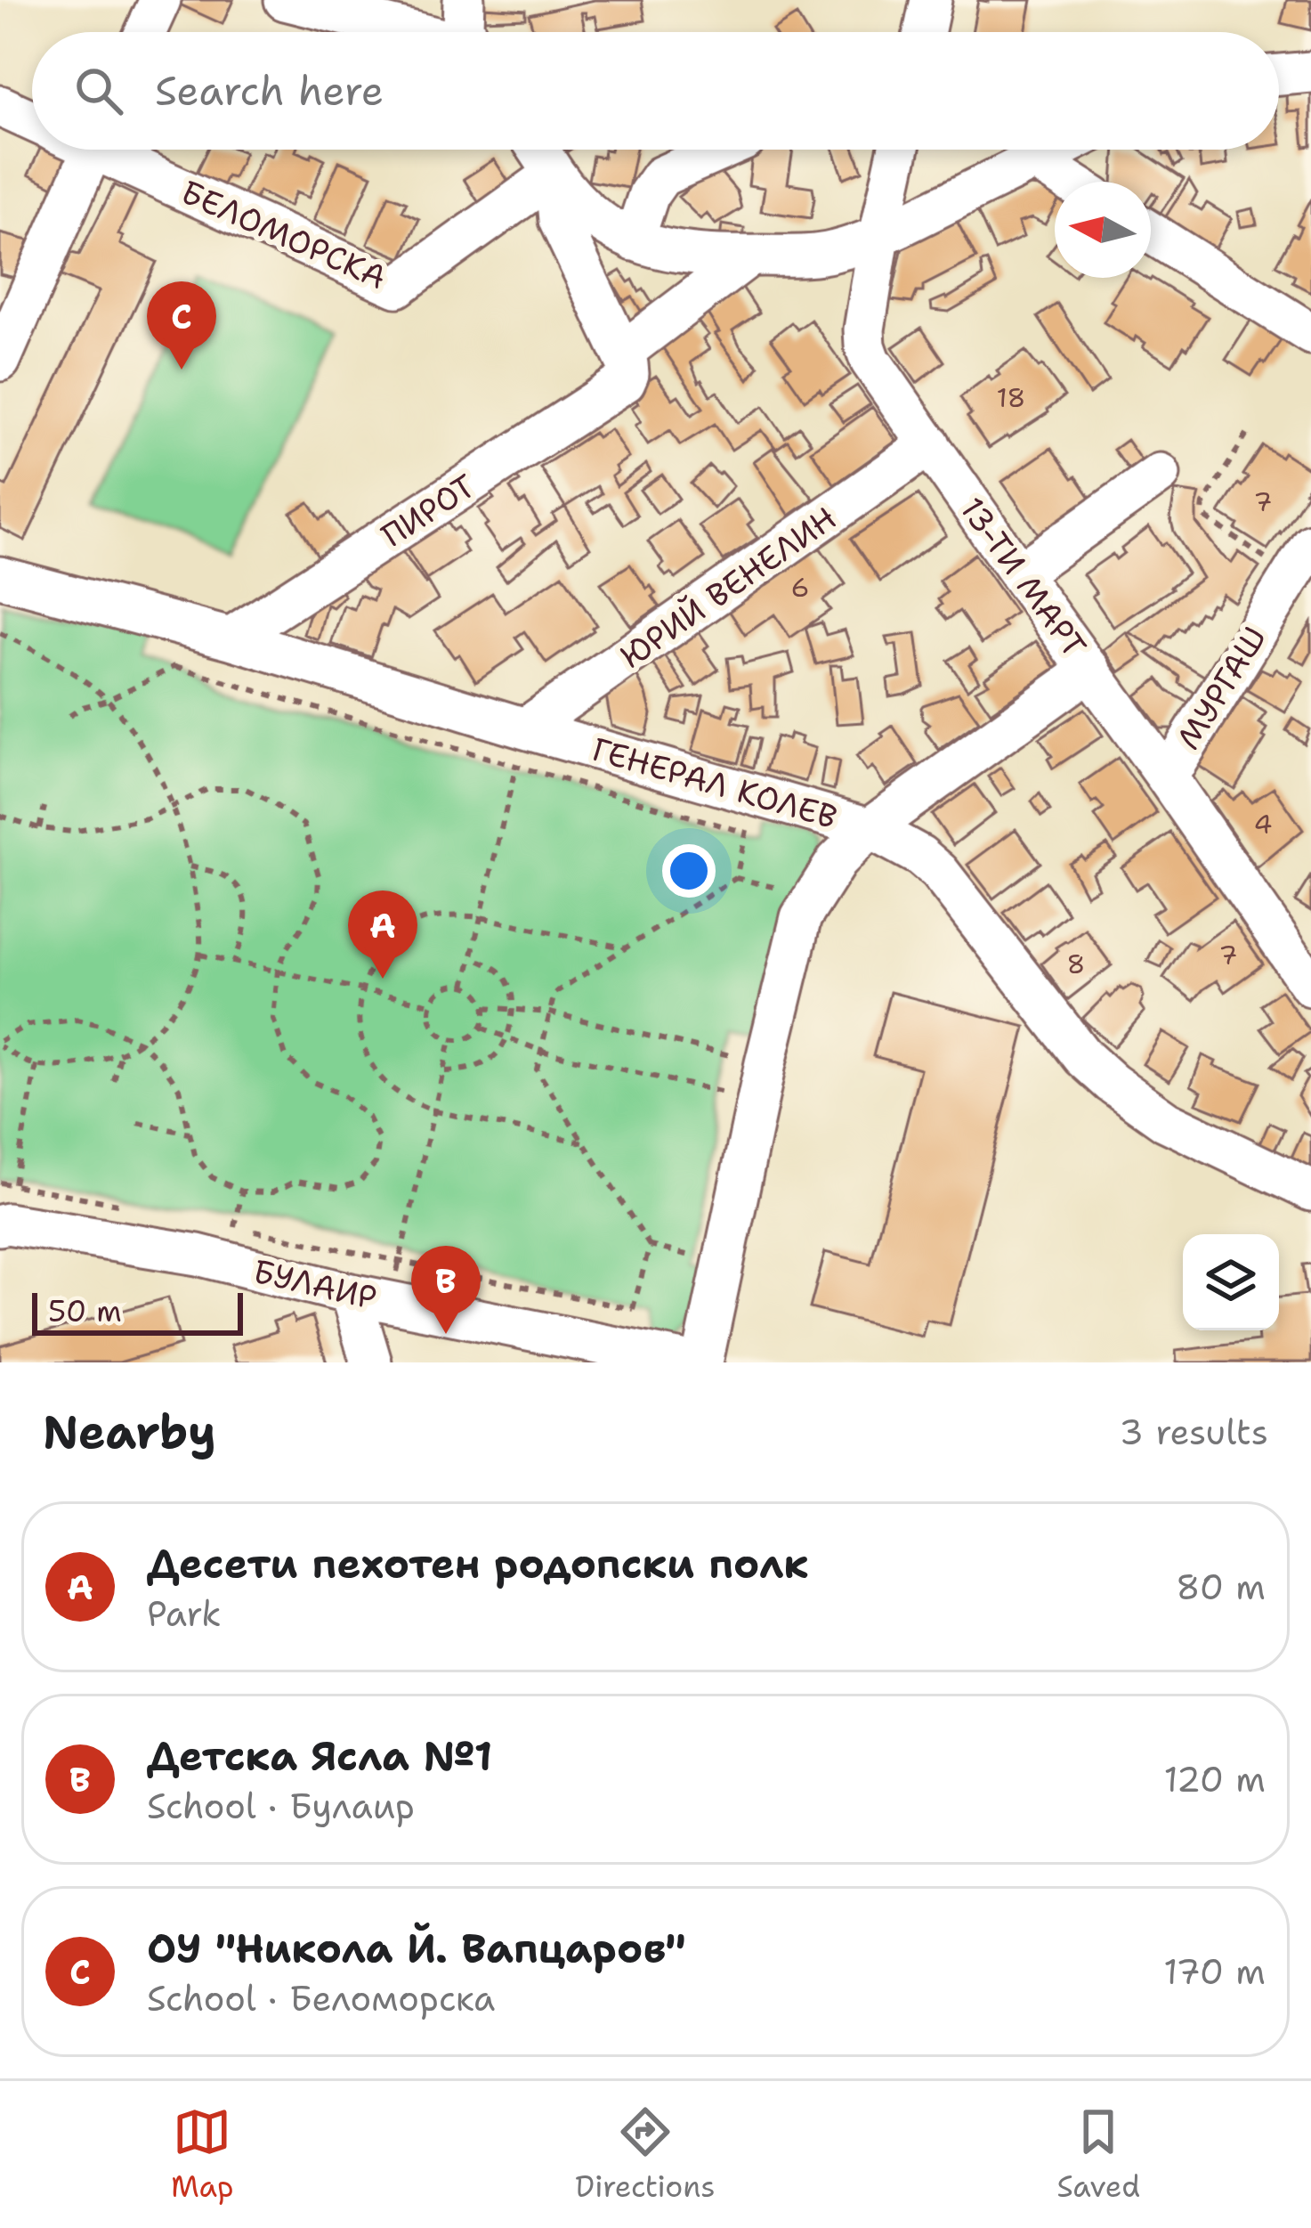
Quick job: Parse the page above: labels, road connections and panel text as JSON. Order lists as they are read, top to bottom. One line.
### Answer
{"streets":{"street":["БЕЛОМОРСКА","ПИРОТ","13-ТИ МАРТ","ЮРИЙ ВЕНЕЛИН","МУРГАШ","ГЕНЕРАЛ КОЛЕВ","БУЛАИР"]},"crossings":[["ПИРОТ","ГЕНЕРАЛ КОЛЕВ"],["13-ТИ МАРТ","ЮРИЙ ВЕНЕЛИН"],["13-ТИ МАРТ","МУРГАШ"],["ЮРИЙ ВЕНЕЛИН","ГЕНЕРАЛ КОЛЕВ"]],"house_numbers":["18","7","6","4","7","8"],"scale_bar":"50 m","north":"left","page":{"search":"Search here","pins":["C","A","B"],"scale":"50 m","heading":["Nearby","3 results"],"list":[{"mark":"A","name":"Десети пехотен родопски полк","note":"Park","value":"80 m"},{"mark":"B","name":"Детска Ясла №1","note":"School · Булаир","value":"120 m"},{"mark":"C","name":"ОУ \"Никола Й. Вапцаров\"","note":"School · Беломорска","value":"170 m"}],"nav":["Map","Directions","Saved"]}}
